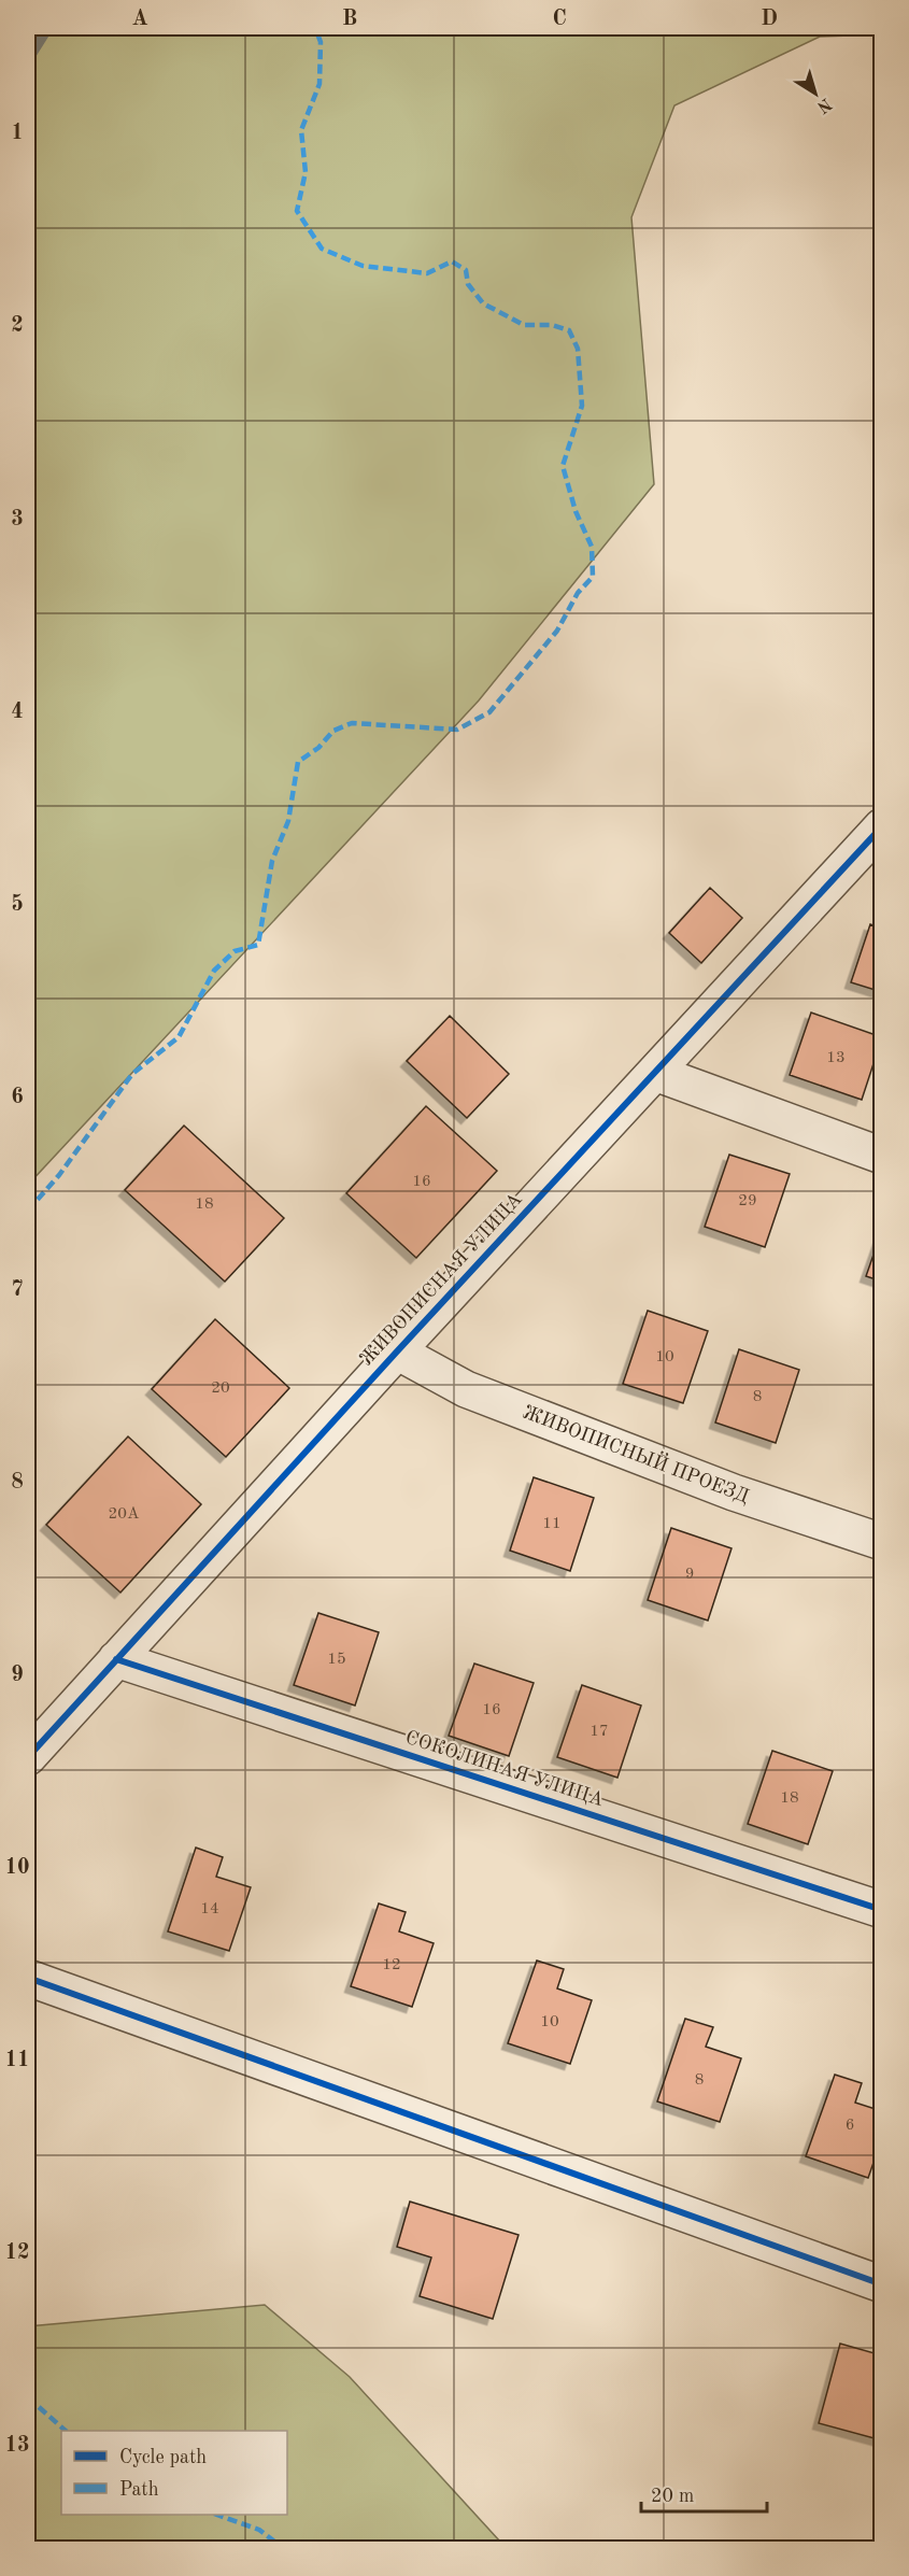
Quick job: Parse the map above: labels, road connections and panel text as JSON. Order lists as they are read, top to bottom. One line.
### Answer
{"streets":{"street":["ЖИВОПИСНАЯ УЛИЦА","ЖИВОПИСНЫЙ ПРОЕЗД","СОКОЛИНАЯ УЛИЦА"]},"crossings":[["ЖИВОПИСНАЯ УЛИЦА","ЖИВОПИСНЫЙ ПРОЕЗД"],["ЖИВОПИСНАЯ УЛИЦА","СОКОЛИНАЯ УЛИЦА"]],"house_numbers":["13","16","29","18","10","20","8","20А","11","9","15","16","17","18","14","12","10","8","6"],"legend":["Cycle path","Path"],"scale_bar":"20 m","north":"bottom right","grid":{"columns":["A","B","C","D"],"rows":["1","2","3","4","5","6","7","8","9","10","11","12","13"]}}
